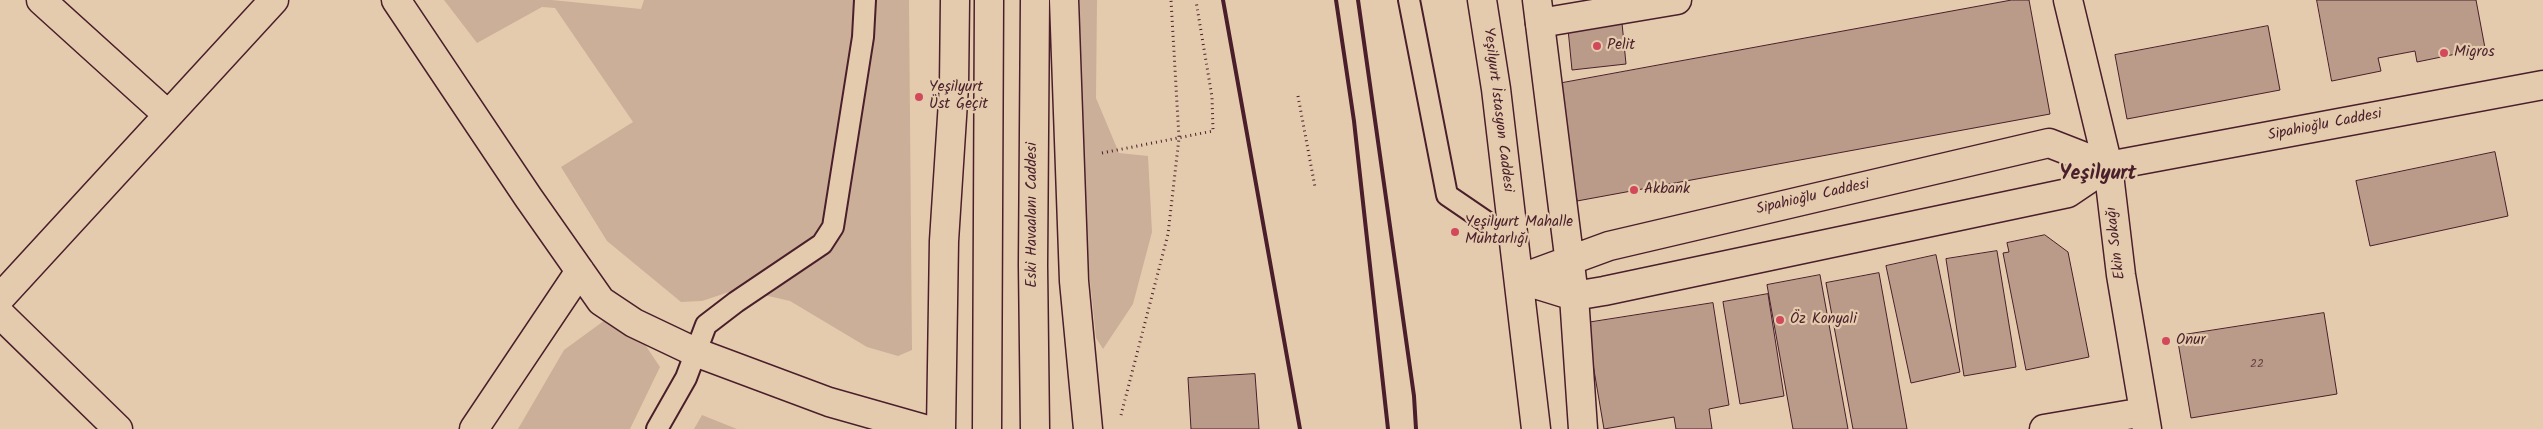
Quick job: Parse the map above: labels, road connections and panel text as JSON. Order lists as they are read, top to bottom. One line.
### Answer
{"streets":{"main road":["Yeşilyurt İstasyon Caddesi","Sipahioğlu Caddesi","Eski Havaalanı Caddesi","Ekin Sokağı"]},"crossings":[["Yeşilyurt İstasyon Caddesi","Sipahioğlu Caddesi"],["Sipahioğlu Caddesi","Ekin Sokağı"]],"districts":["Yeşilyurt"],"places":["Pelit","Migros","Yeşilyurt Üst Geçit","Akbank","Yeşilyurt Mahalle Muhtarlığı","Öz Konyali","Onur"],"house_numbers":["22"]}
